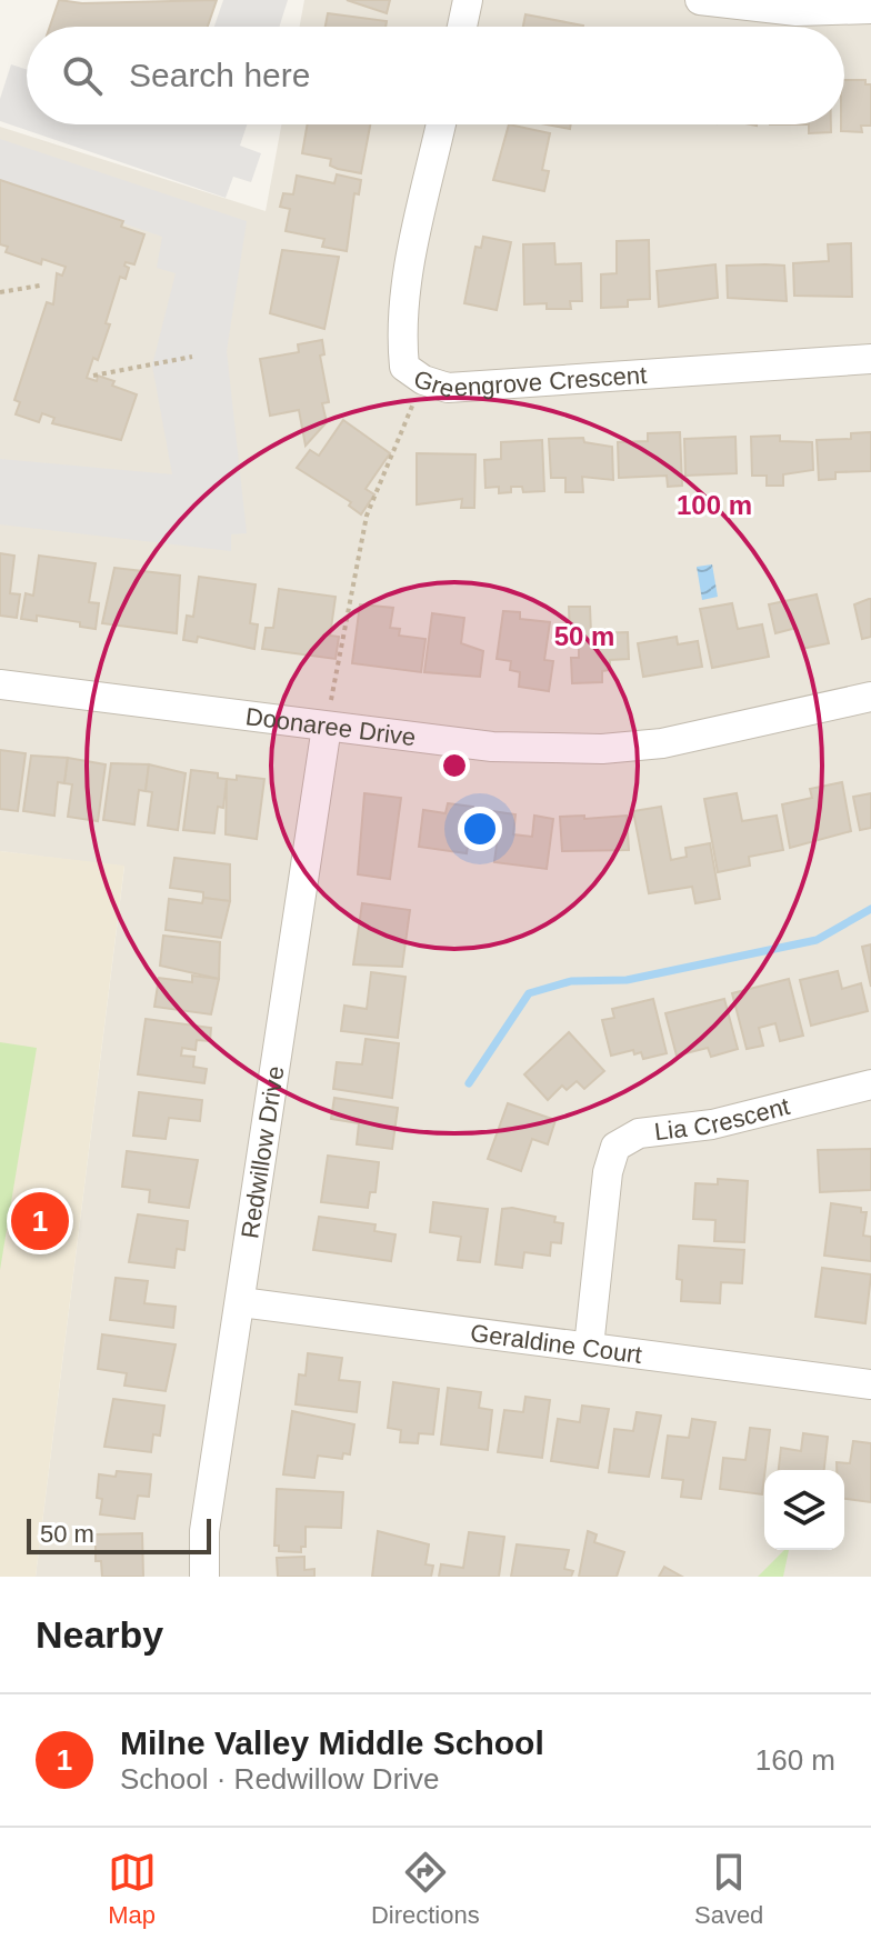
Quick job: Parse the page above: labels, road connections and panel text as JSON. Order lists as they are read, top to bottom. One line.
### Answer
{"streets":{"street":["Greengrove Crescent","Doonaree Drive","Lia Crescent","Redwillow Drive","Geraldine Court"]},"crossings":[["Doonaree Drive","Redwillow Drive"],["Lia Crescent","Geraldine Court"],["Redwillow Drive","Geraldine Court"]],"scale_bar":"50 m","page":{"search":"Search here","pins":"1","scale":"50 m","heading":"Nearby","list":[{"mark":"1","name":"Milne Valley Middle School","note":"School · Redwillow Drive","value":"160 m"}],"nav":["Map","Directions","Saved"]},"rings":["100 m","50 m"]}
